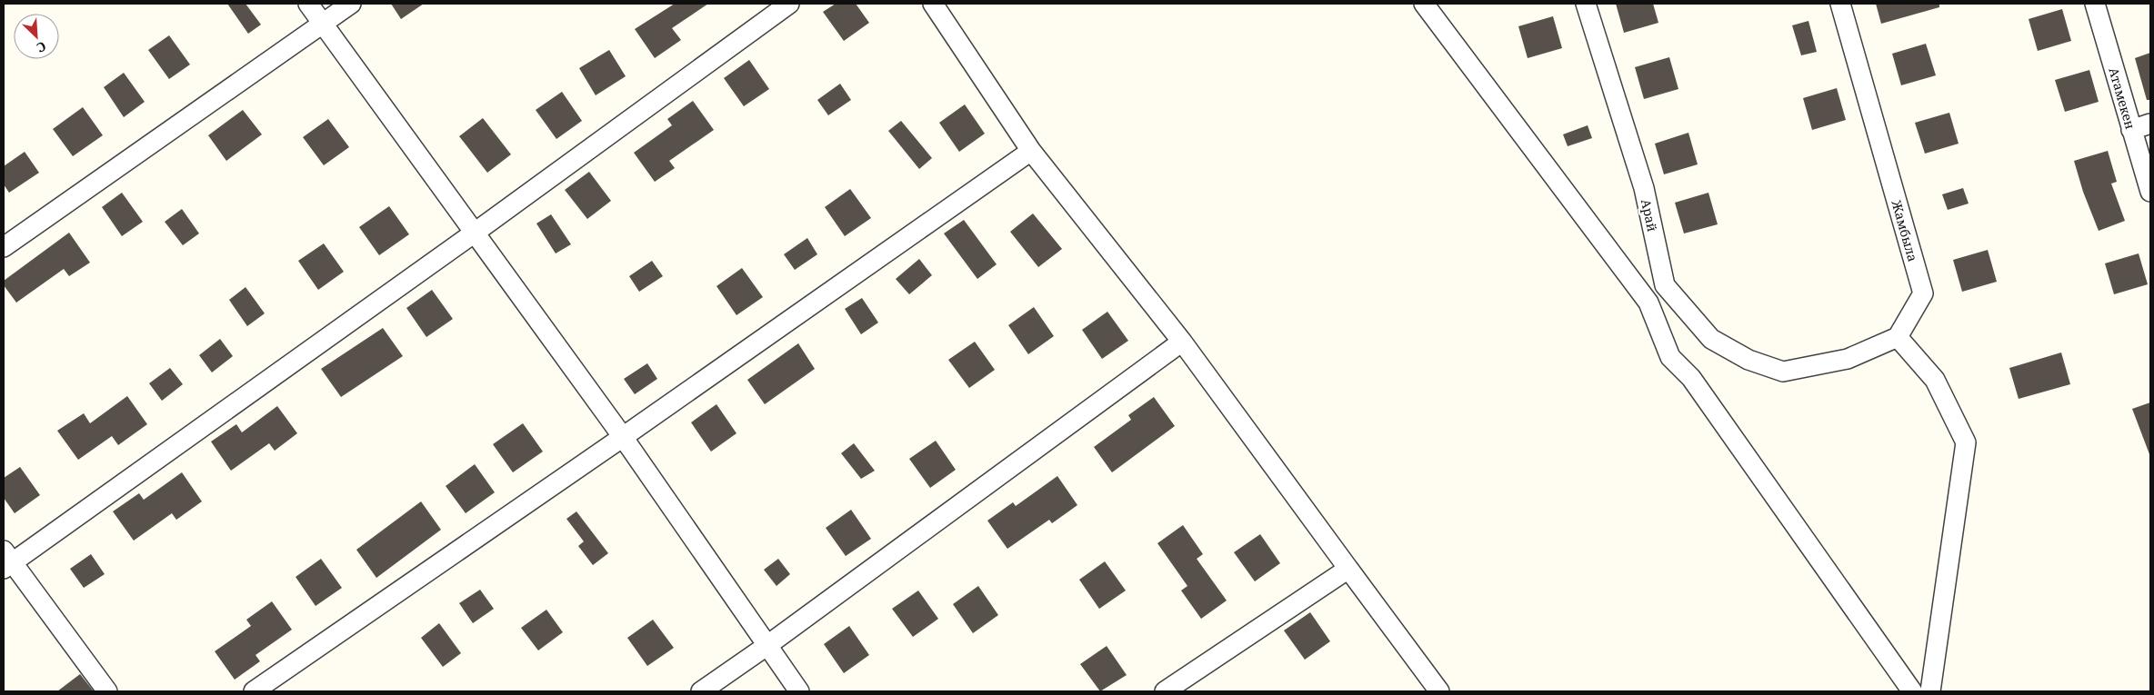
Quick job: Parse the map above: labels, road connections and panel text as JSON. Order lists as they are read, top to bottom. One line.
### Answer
{"streets":{"street":["Атамекен","Арай","Жамбыла"]},"crossings":[["Арай","Жамбыла"]],"north":"bottom right"}
